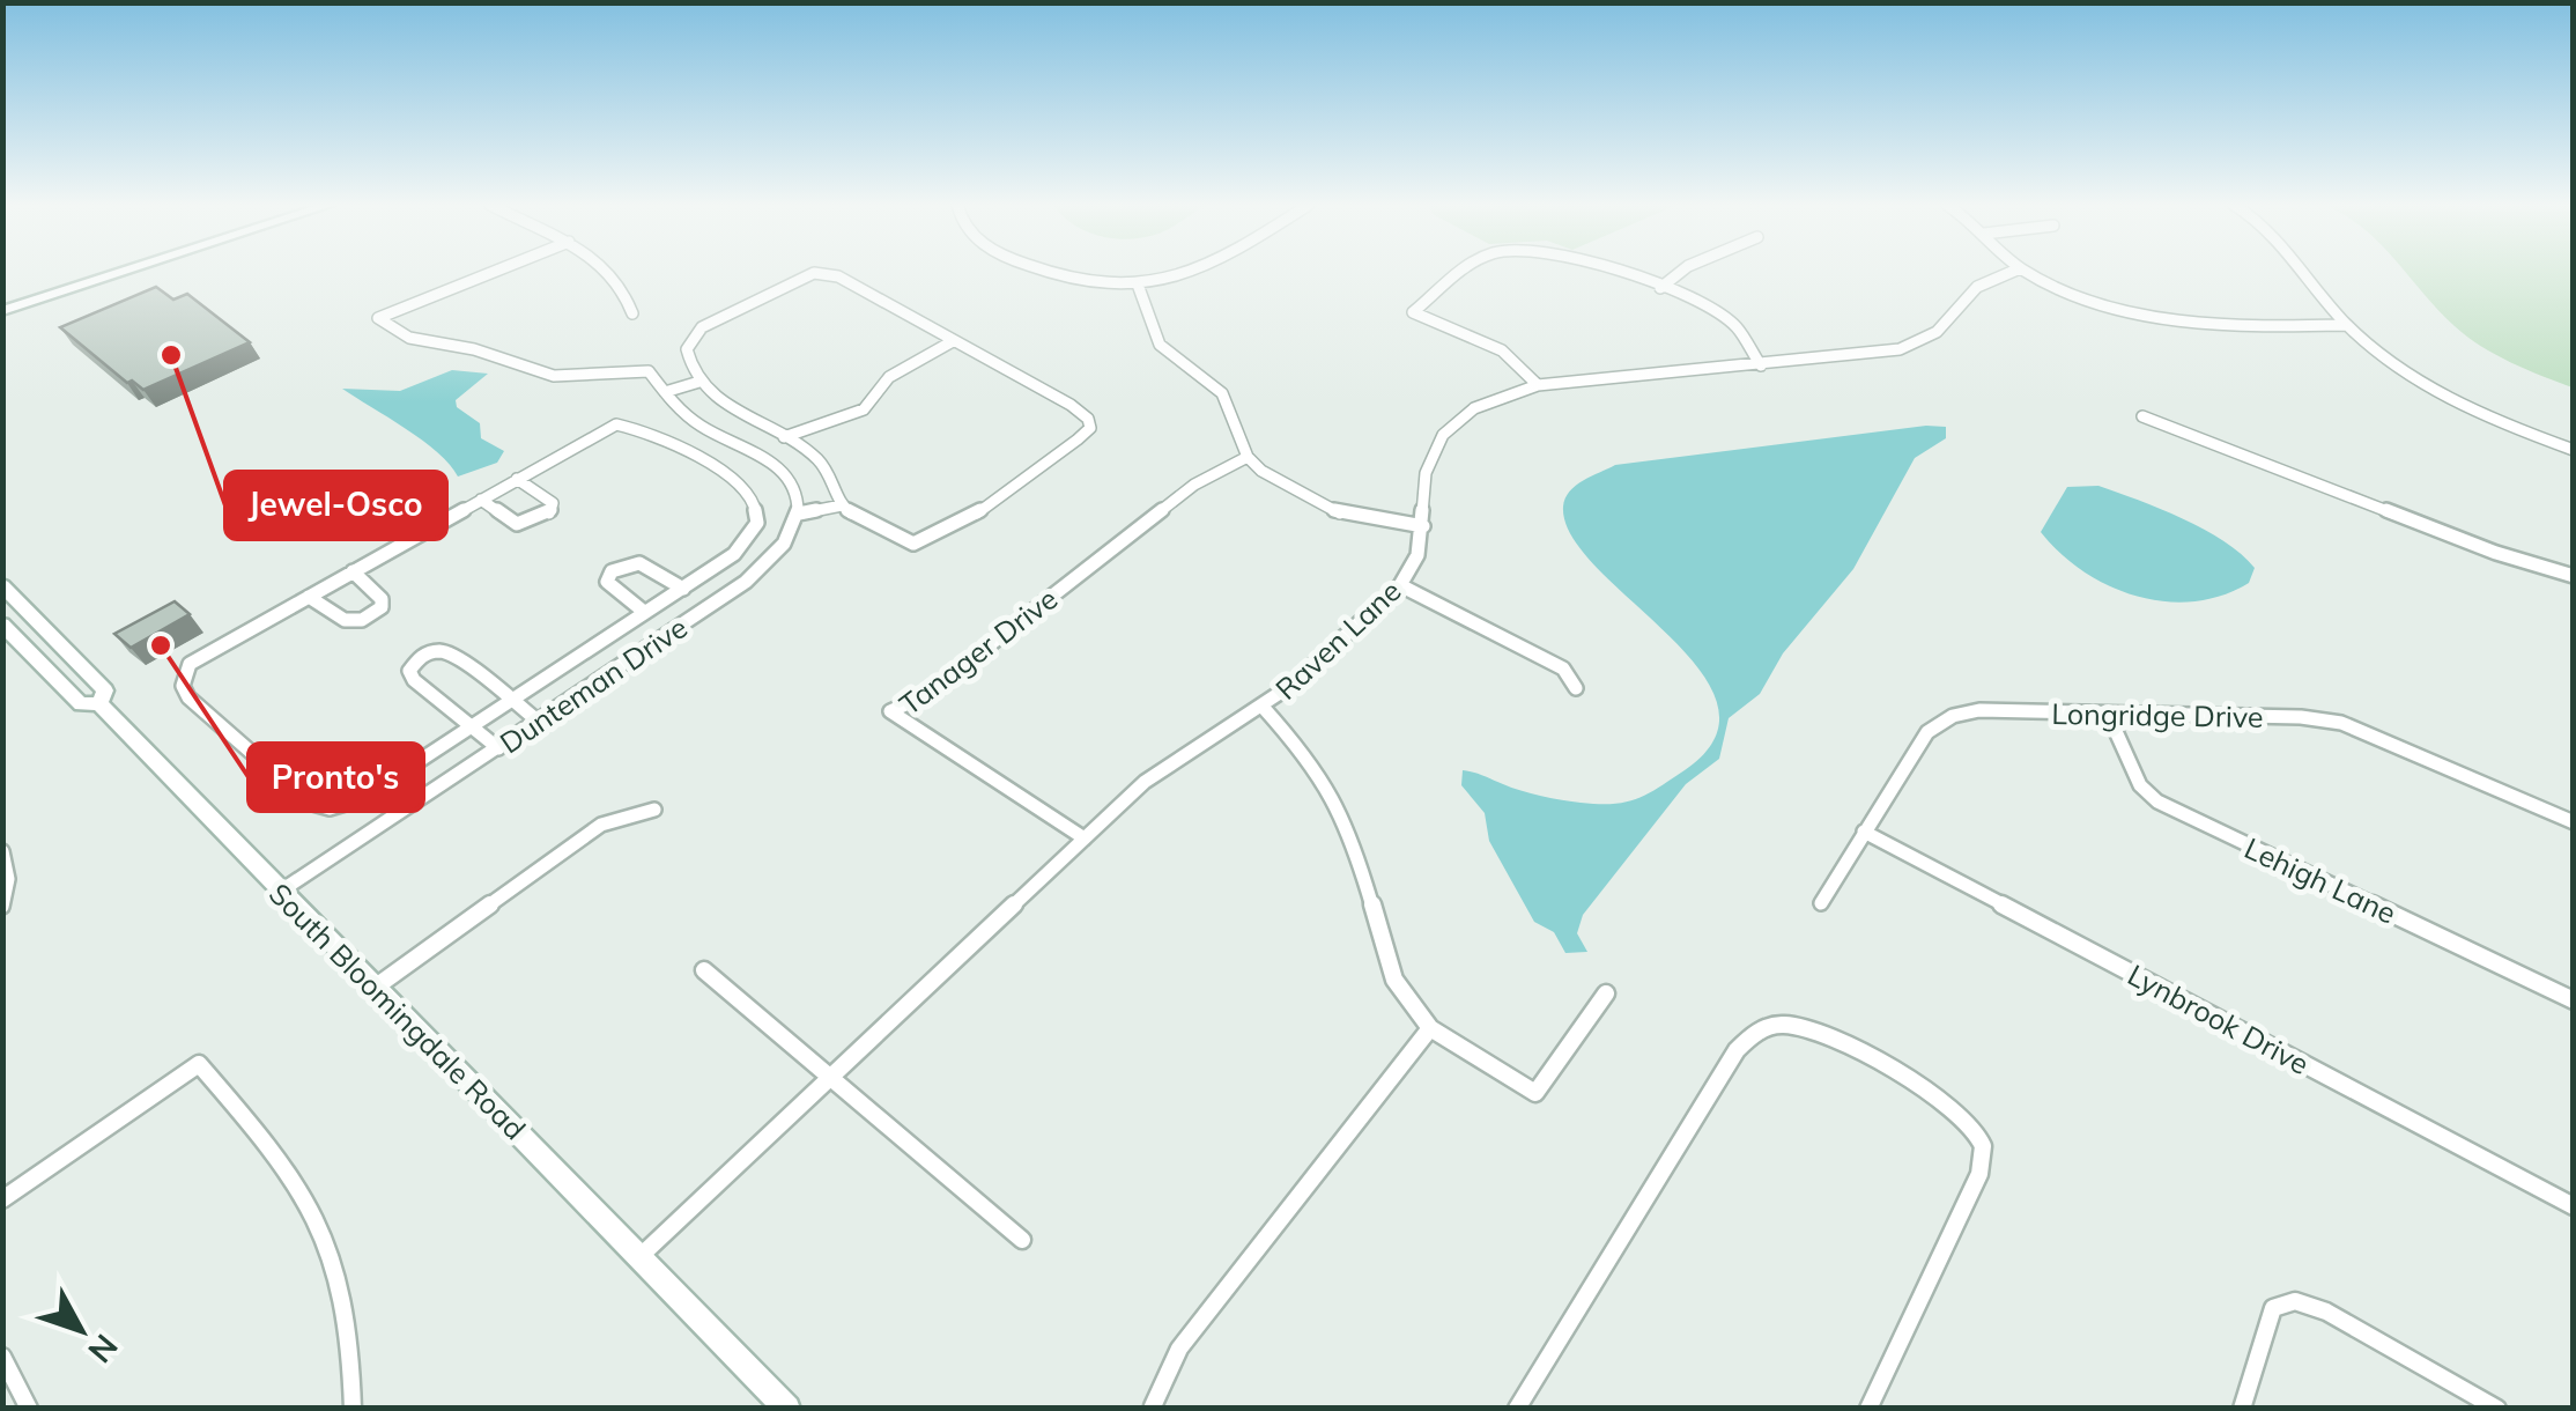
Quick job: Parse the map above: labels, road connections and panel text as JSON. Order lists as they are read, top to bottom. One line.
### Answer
{"streets":{"main road":["South Bloomingdale Road"],"street":["Raven Lane","Tanager Drive","Dunteman Drive","Longridge Drive","Lehigh Lane","Lynbrook Drive"]},"crossings":[["Raven Lane","Tanager Drive"],["Raven Lane","South Bloomingdale Road"],["Dunteman Drive","South Bloomingdale Road"],["Longridge Drive","Lehigh Lane"],["Longridge Drive","Lynbrook Drive"]],"places":["Jewel-Osco","Pronto's"],"north":"bottom right"}
